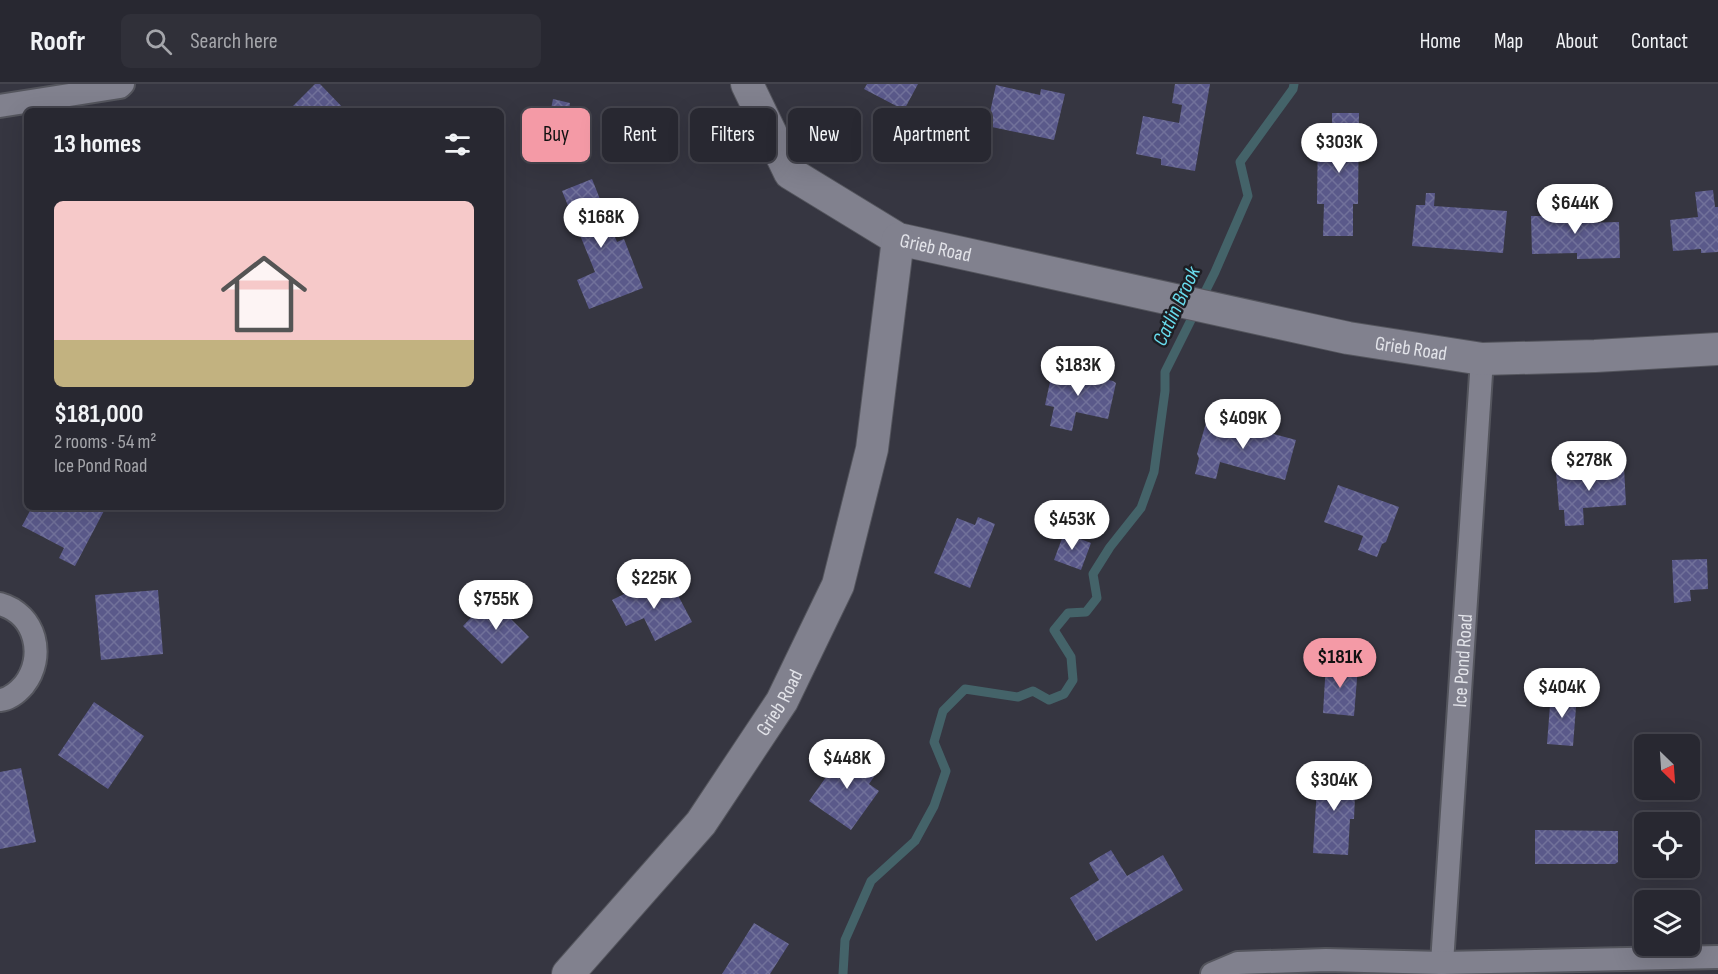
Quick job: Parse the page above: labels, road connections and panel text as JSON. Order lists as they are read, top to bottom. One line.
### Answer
{"streets":{"main road":["Grieb Road"],"street":["Ice Pond Road"]},"crossings":[["Grieb Road","Ice Pond Road"]],"water":["Catlin Brook"],"north":"bottom right","page":{"header":"Roofr","search":"Search here","nav":["Home","Map","About","Contact"],"chip":["Buy","Rent","Filters","New","Apartment"],"heading":"13 homes","price":["$303K","$644K","$168K","$183K","$409K","$278K","$453K","$225K","$755K","$181K","$404K","$448K","$304K"],"list":[{"name":"$181,000","note":"2 rooms · 54 m² · Ice Pond Road"}]}}
